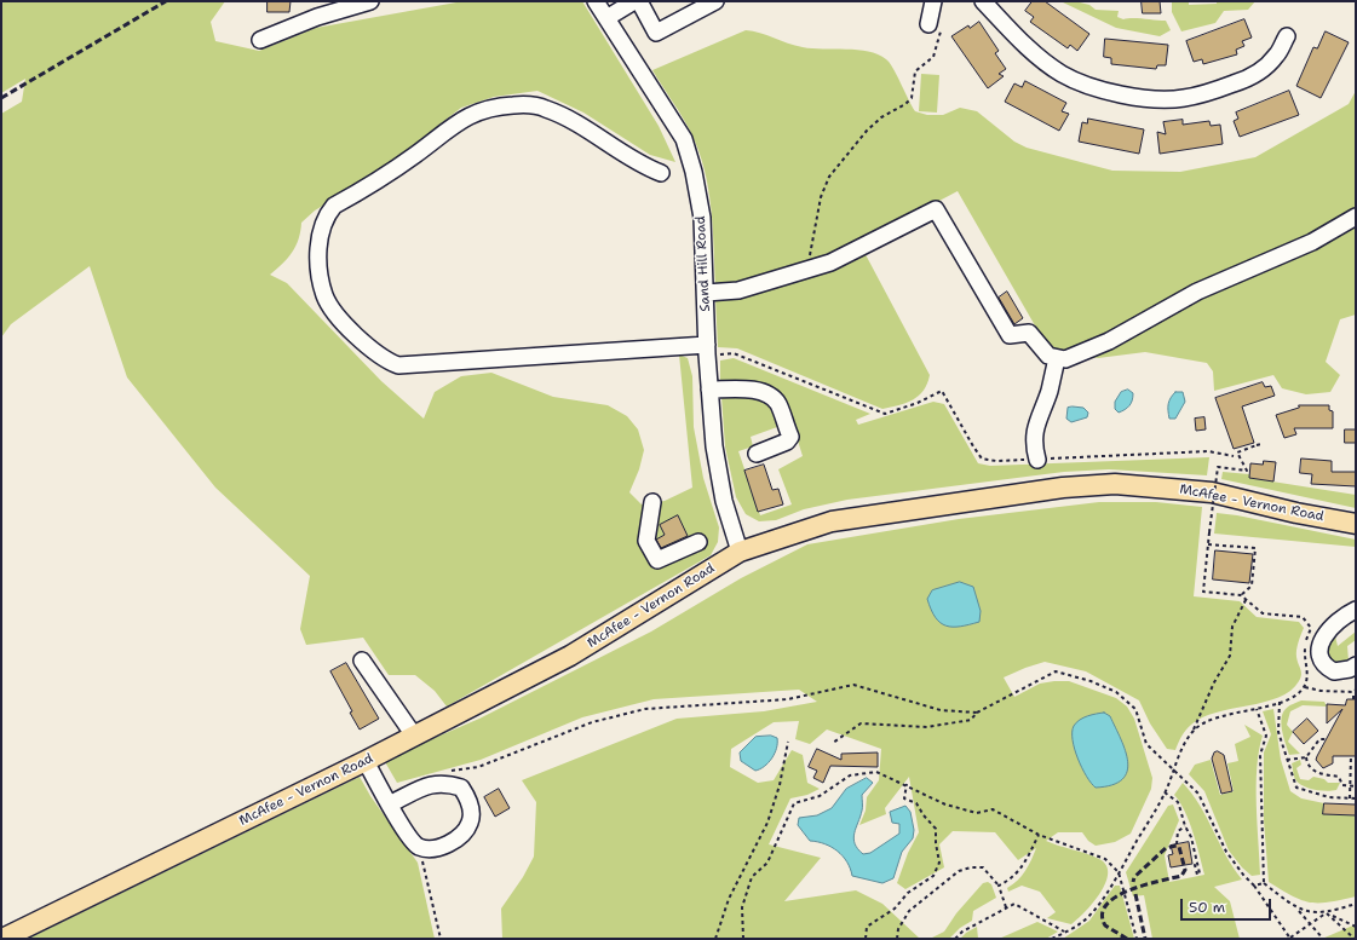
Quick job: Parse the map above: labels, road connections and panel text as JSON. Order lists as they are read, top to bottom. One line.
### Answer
{"streets":{"main road":["McAfee - Vernon Road"],"street":["Sand Hill Road"]},"crossings":[["Sand Hill Road","McAfee - Vernon Road"]],"scale_bar":"50 m"}
